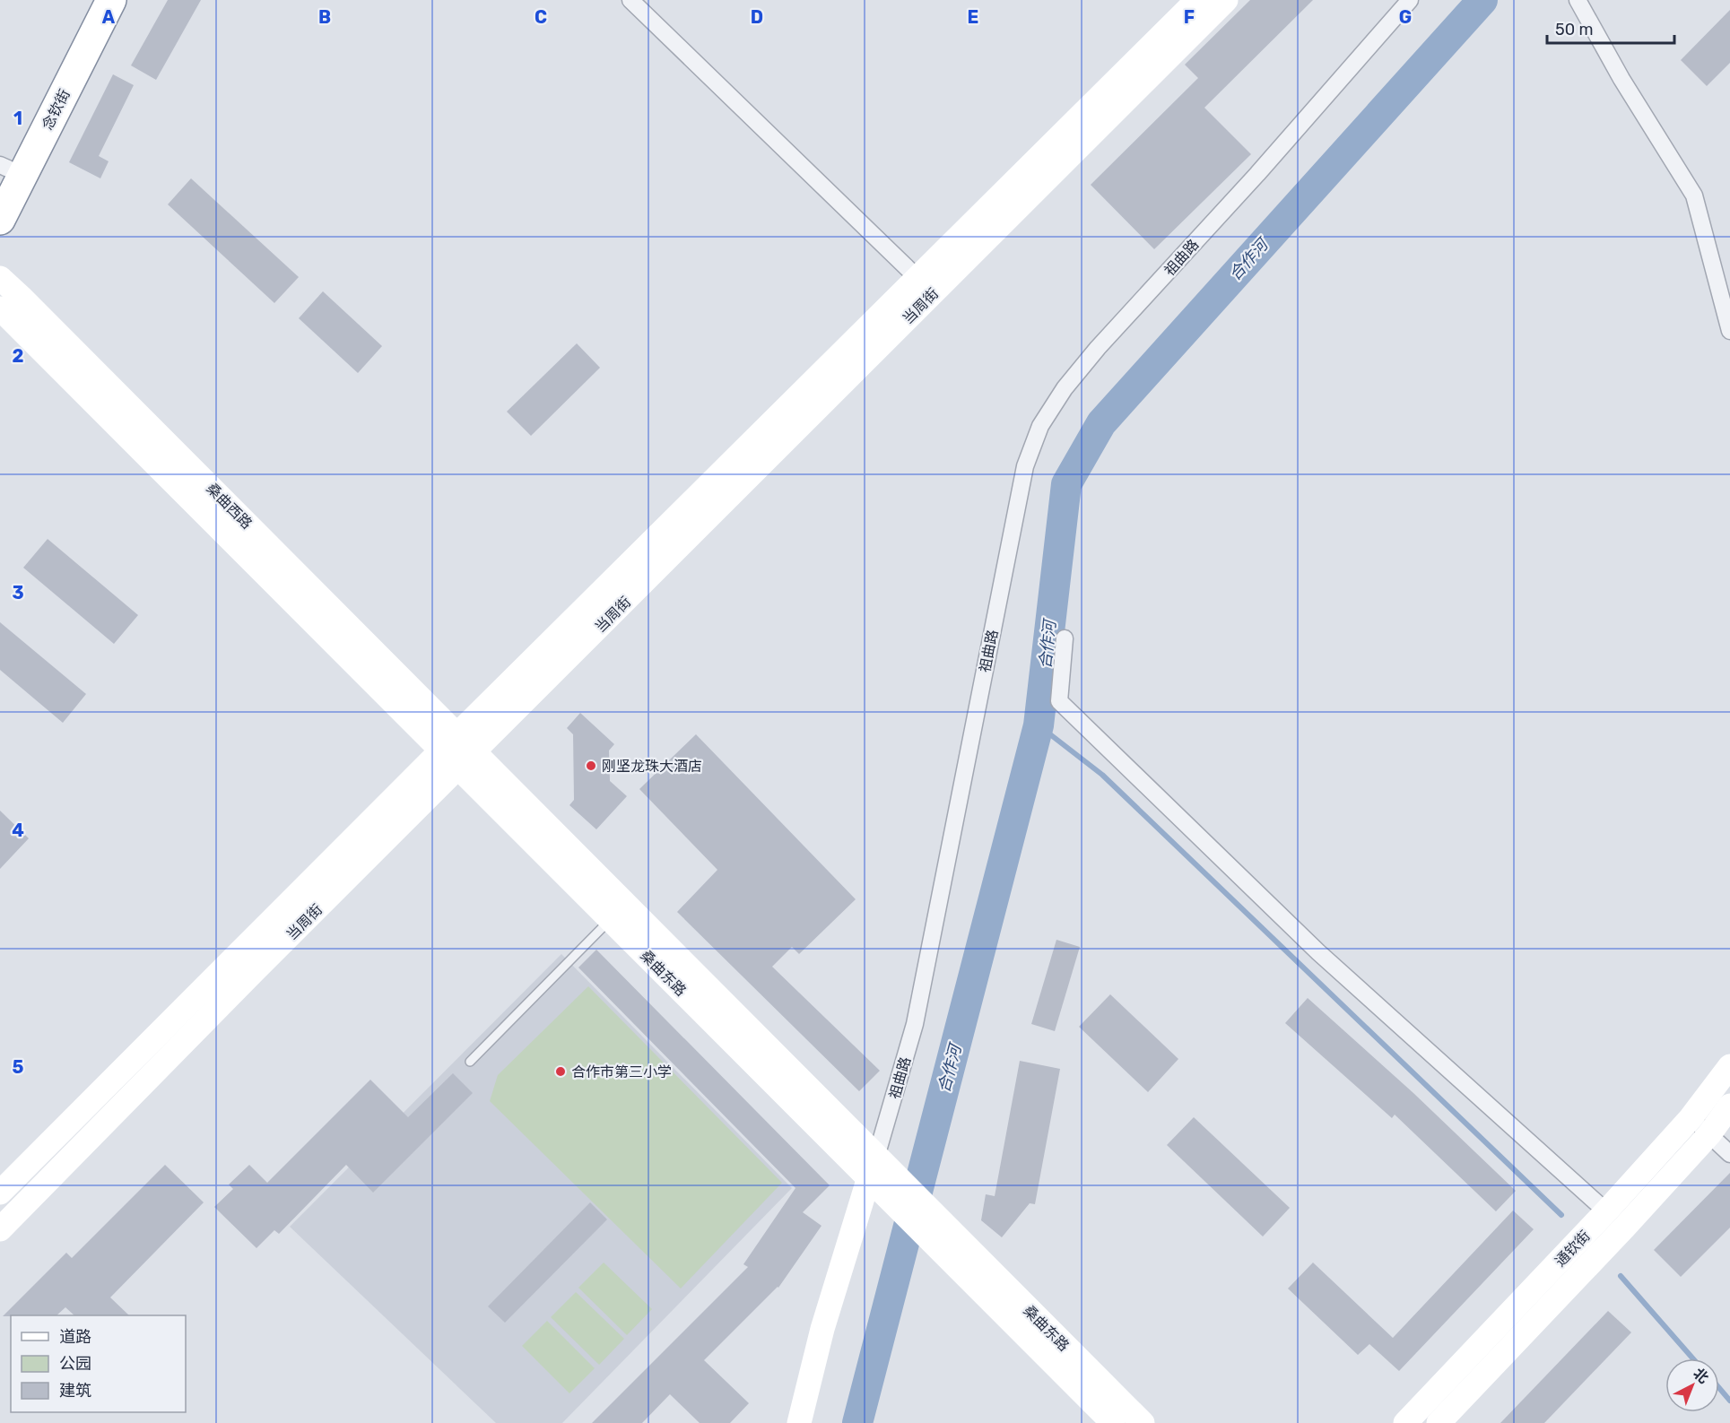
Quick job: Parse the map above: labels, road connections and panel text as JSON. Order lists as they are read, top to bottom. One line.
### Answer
{"streets":{"highway":["念钦街"],"main road":["祖曲路","当周街","桑曲西路","桑曲东路","通钦街"]},"crossings":[["祖曲路","桑曲东路"],["当周街","桑曲西路"],["当周街","桑曲东路"],["桑曲西路","桑曲东路"]],"water":["合作河"],"places":["刚坚龙珠大酒店","合作市第三小学"],"legend":["道路","公园","建筑"],"scale_bar":"50 m","north":"top right","grid":{"columns":["A","B","C","D","E","F","G"],"rows":["1","2","3","4","5"]}}
